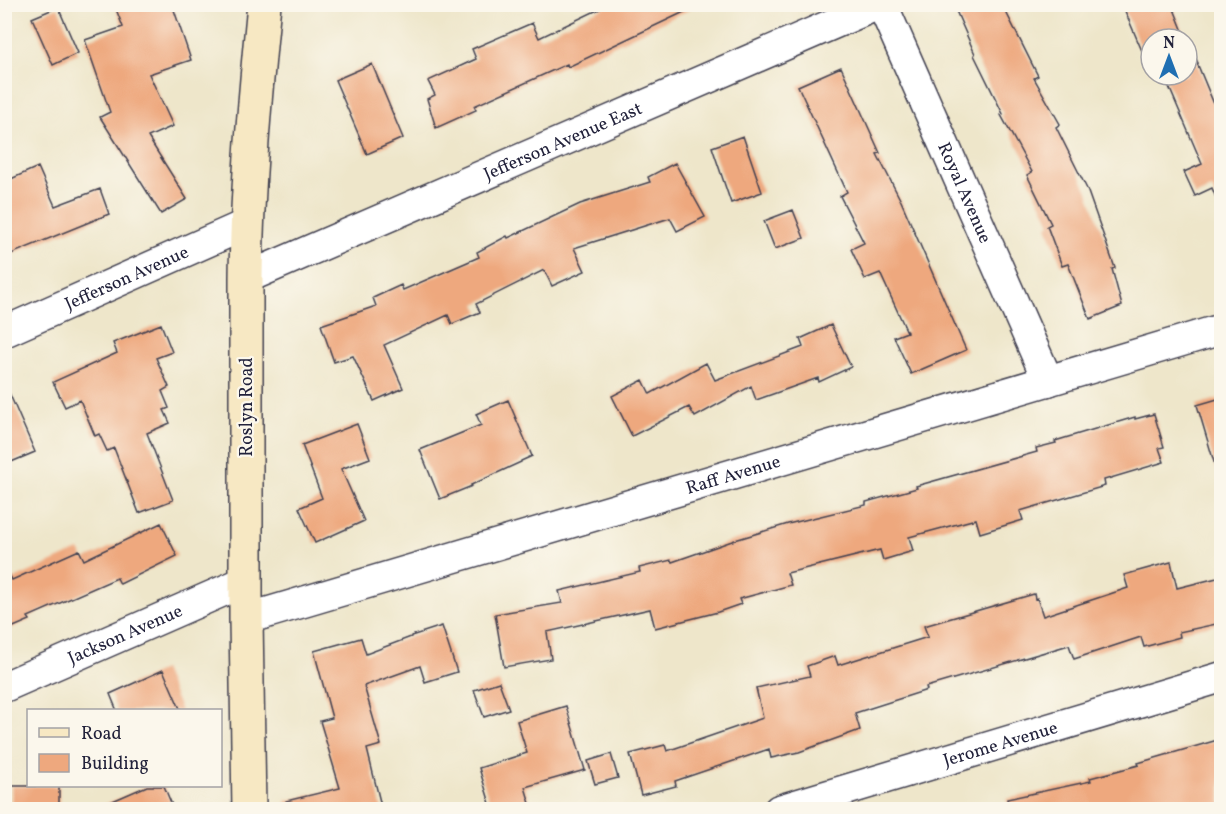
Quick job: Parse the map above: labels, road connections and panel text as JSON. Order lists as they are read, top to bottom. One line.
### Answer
{"streets":{"main road":["Roslyn Road"],"street":["Jefferson Avenue East","Royal Avenue","Jefferson Avenue","Raff Avenue","Jackson Avenue","Jerome Avenue"]},"crossings":[["Jefferson Avenue East","Royal Avenue"],["Jefferson Avenue East","Roslyn Road"],["Royal Avenue","Raff Avenue"],["Jefferson Avenue","Roslyn Road"],["Roslyn Road","Raff Avenue"],["Roslyn Road","Jackson Avenue"]],"legend":["Road","Building"],"north":"top"}
